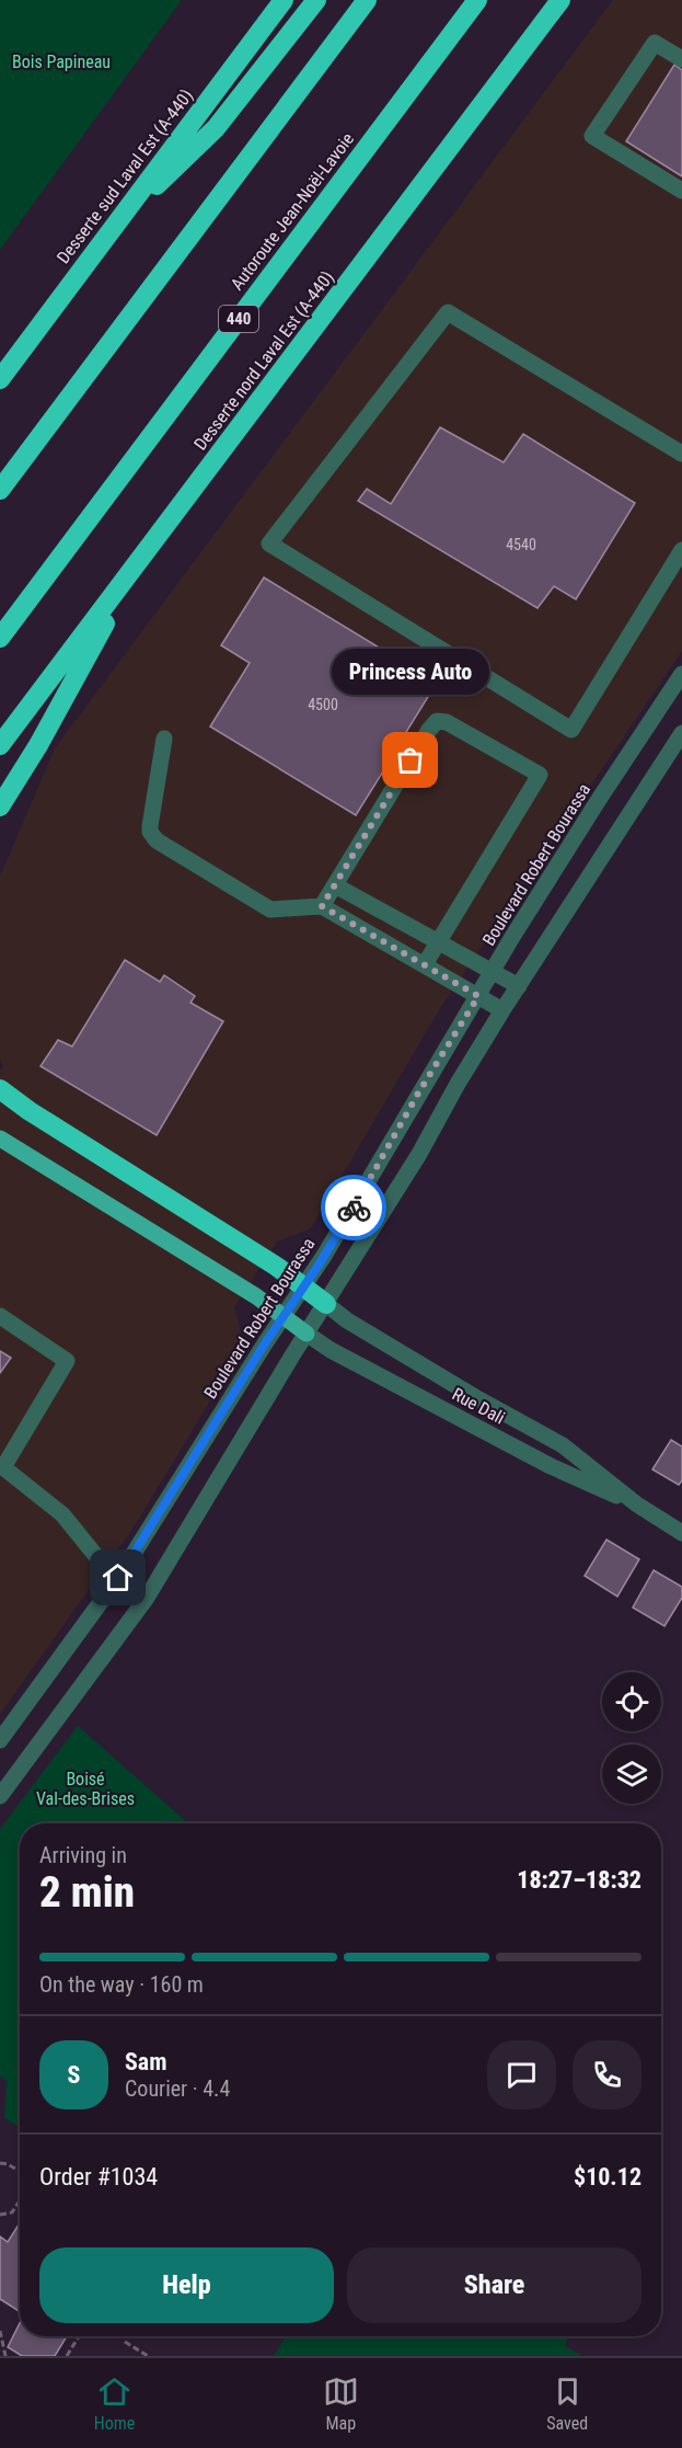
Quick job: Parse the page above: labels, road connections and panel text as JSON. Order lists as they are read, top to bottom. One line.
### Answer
{"streets":{"highway":["Desserte sud Laval Est (A-440)","Autoroute Jean-Noël-Lavoie","440","Desserte nord Laval Est (A-440)"],"street":["Boulevard Robert Bourassa","Rue Dali"]},"parks":["Bois Papineau","Boisé Val-des-Brises"],"places":["Princess Auto"],"house_numbers":["4540","4500"],"page":{"bubble":"Princess Auto","heading":["2 min","Arriving in","18:27–18:32"],"panel":["Sam","Courier · 4.4","Order #1034","$10.12"],"bar":"On the way · 160 m","round":"S","buttons":["Help","Share"],"tabs":["Home","Map","Saved"]}}
